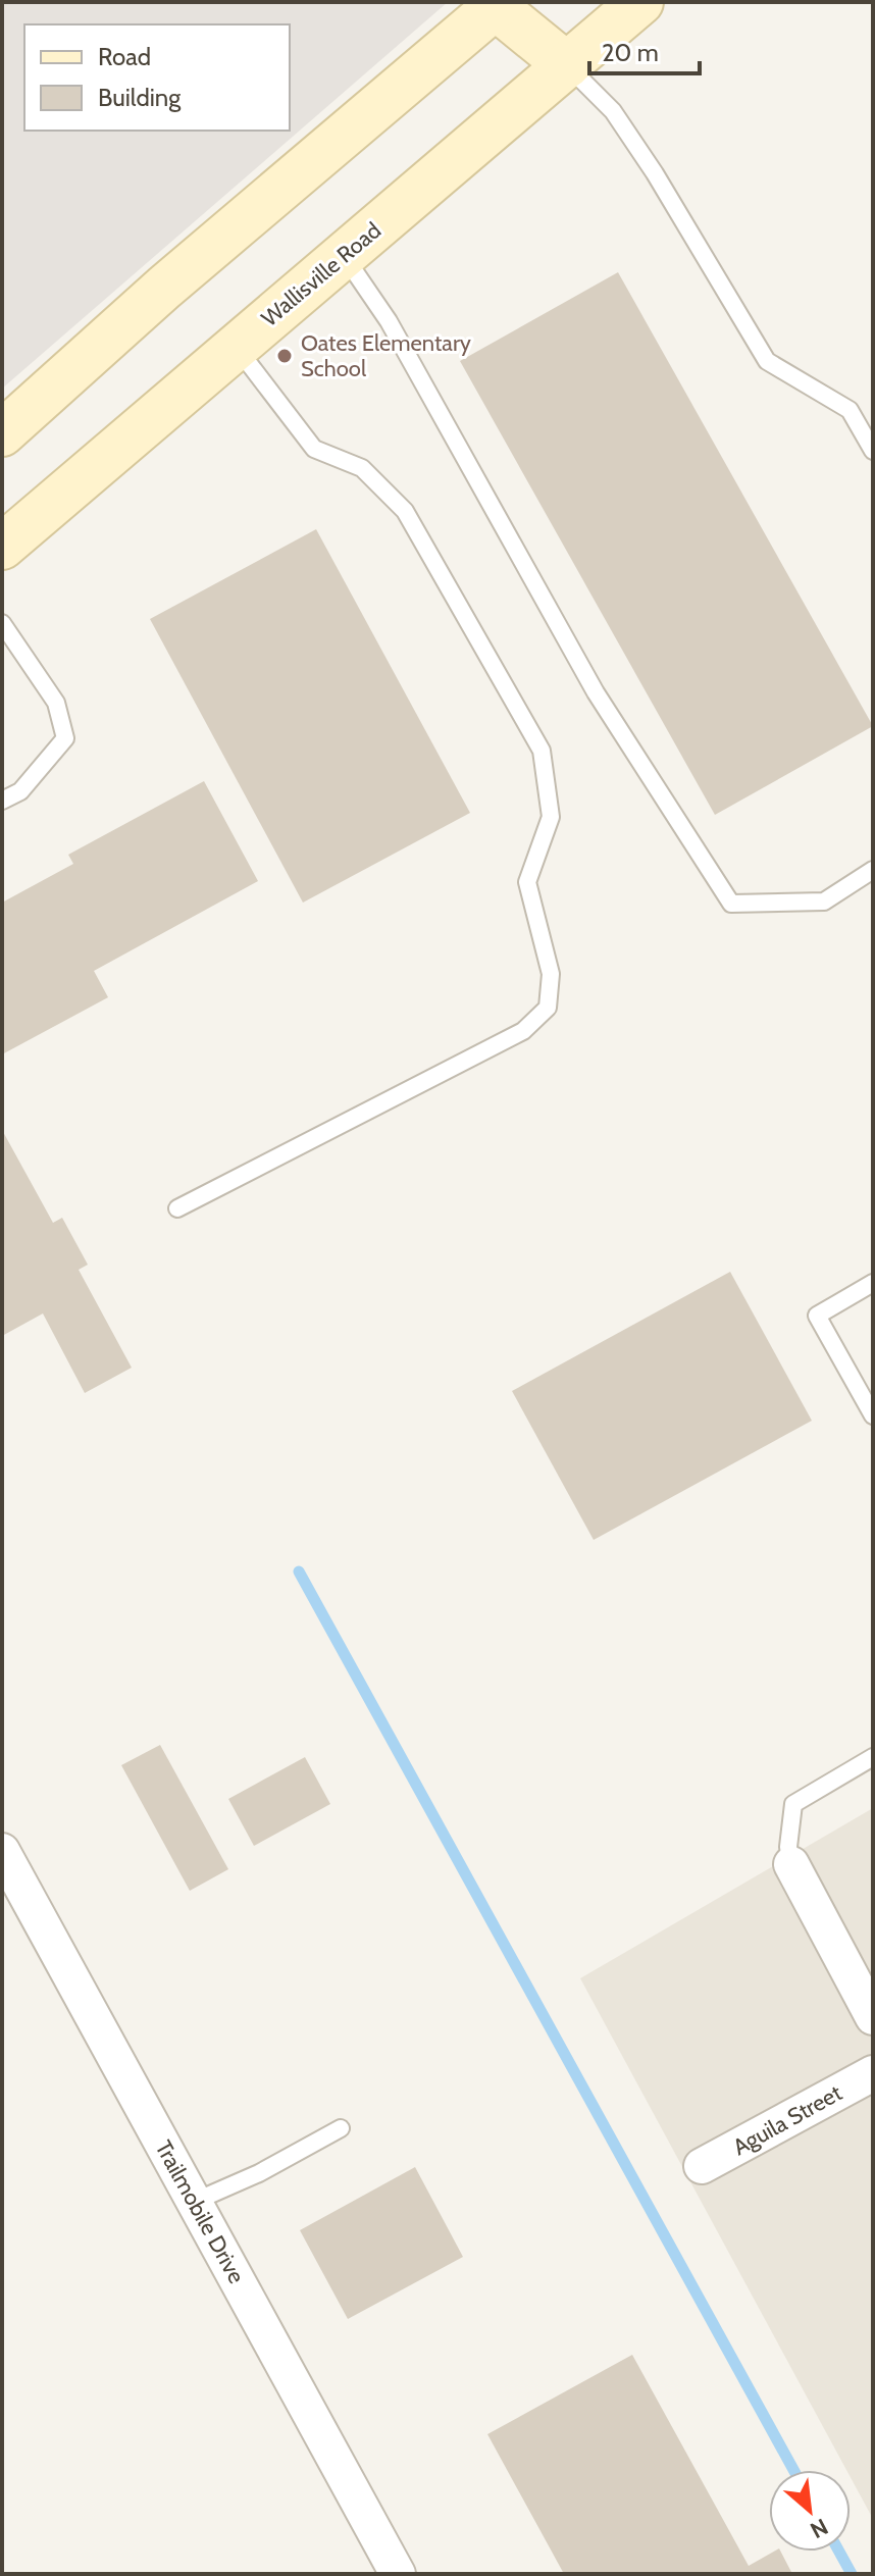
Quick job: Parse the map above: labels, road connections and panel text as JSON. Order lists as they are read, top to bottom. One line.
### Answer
{"streets":{"main road":["Wallisville Road"],"street":["Aguila Street","Trailmobile Drive"]},"places":["Oates Elementary School"],"legend":["Road","Building"],"scale_bar":"20 m","north":"bottom right"}
